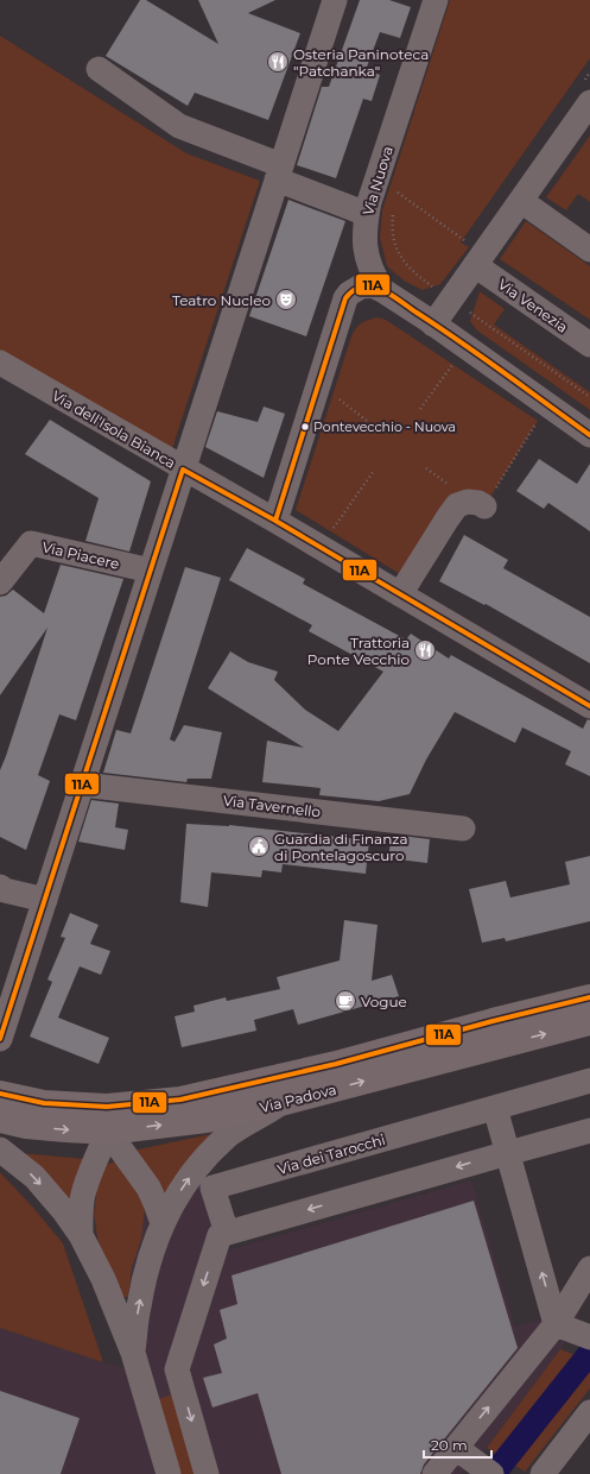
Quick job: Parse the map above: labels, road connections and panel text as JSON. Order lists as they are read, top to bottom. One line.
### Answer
{"streets":{"main road":["Via Padova"],"street":["Via Nuova","Via Venezia","Via dell'Isola Bianca","Via Piacere","Via Tavernello","Via dei Tarocchi"]},"places":{"restaurant":["Osteria Paninoteca \"Patchanka\"","Trattoria Ponte Vecchio"],"theatre":["Teatro Nucleo"],"other":["Pontevecchio - Nuova"],"public building":["Guardia di Finanza di Pontelagoscuro"],"cafe":["Vogue"]},"lines":["transit line 11A"],"scale_bar":"20 m"}
